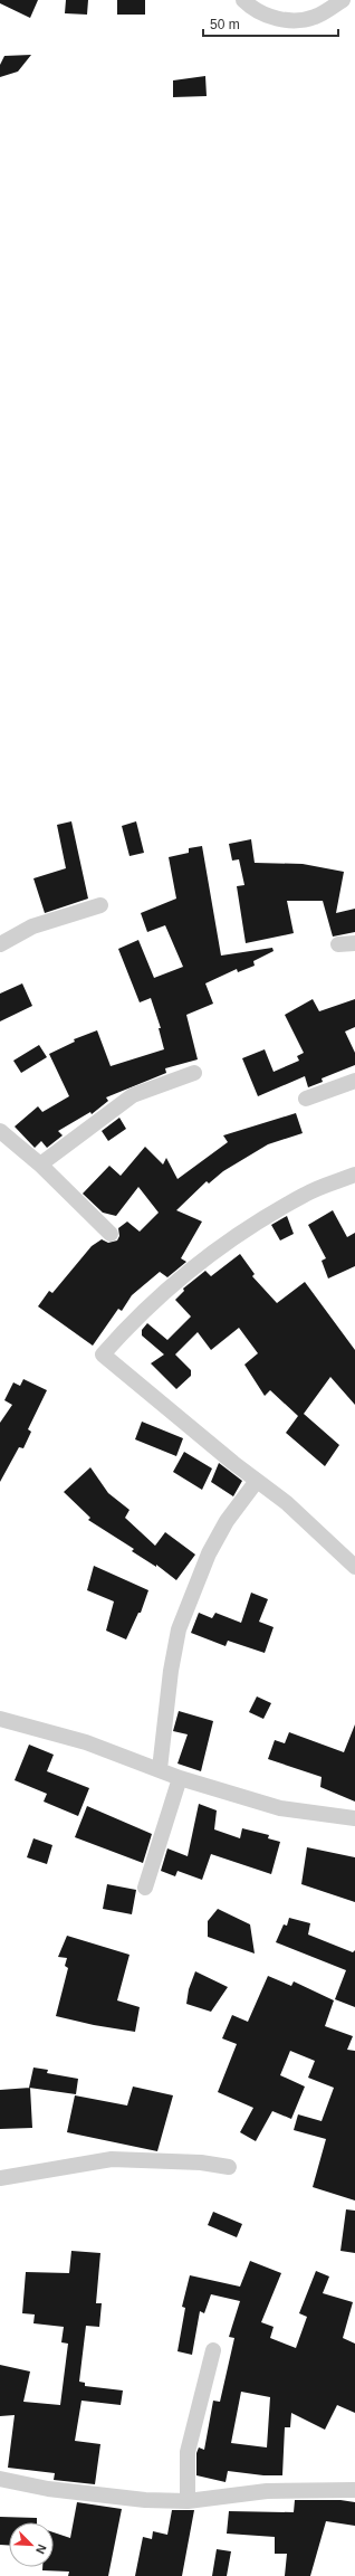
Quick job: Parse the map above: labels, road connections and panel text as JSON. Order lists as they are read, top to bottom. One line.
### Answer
{"scale_bar":"50 m","north":"bottom right"}
